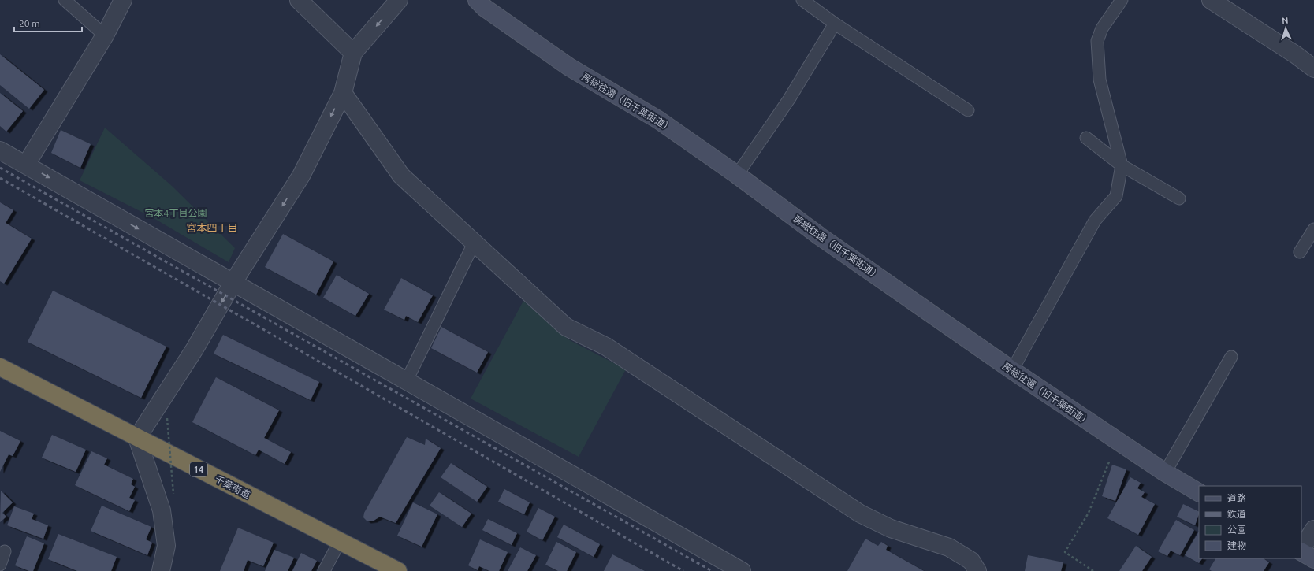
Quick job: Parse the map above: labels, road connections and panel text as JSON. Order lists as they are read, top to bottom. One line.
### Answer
{"streets":{"highway":["14","千葉街道"],"street":["房総往還（旧千葉街道）"]},"districts":["宮本四丁目"],"parks":["宮本4丁目公園"],"legend":["道路","鉄道","公園","建物"],"scale_bar":"20 m","north":"top"}
